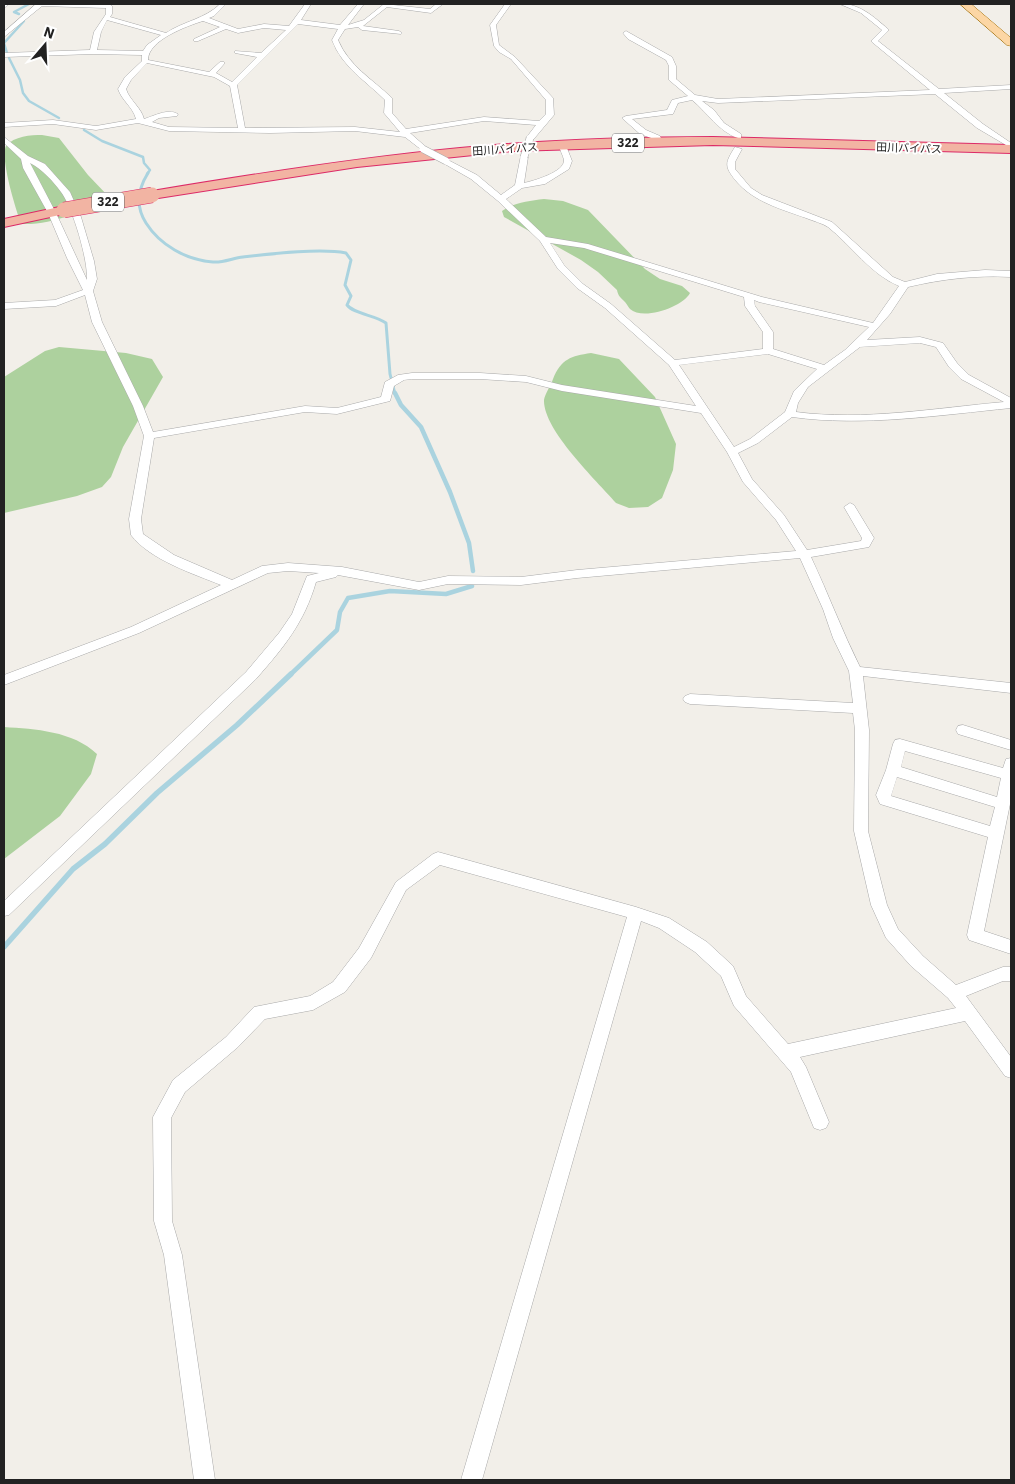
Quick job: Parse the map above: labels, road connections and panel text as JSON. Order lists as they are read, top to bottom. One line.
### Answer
{"streets":{"highway":["322","田川バイパス"]},"north":"top"}
